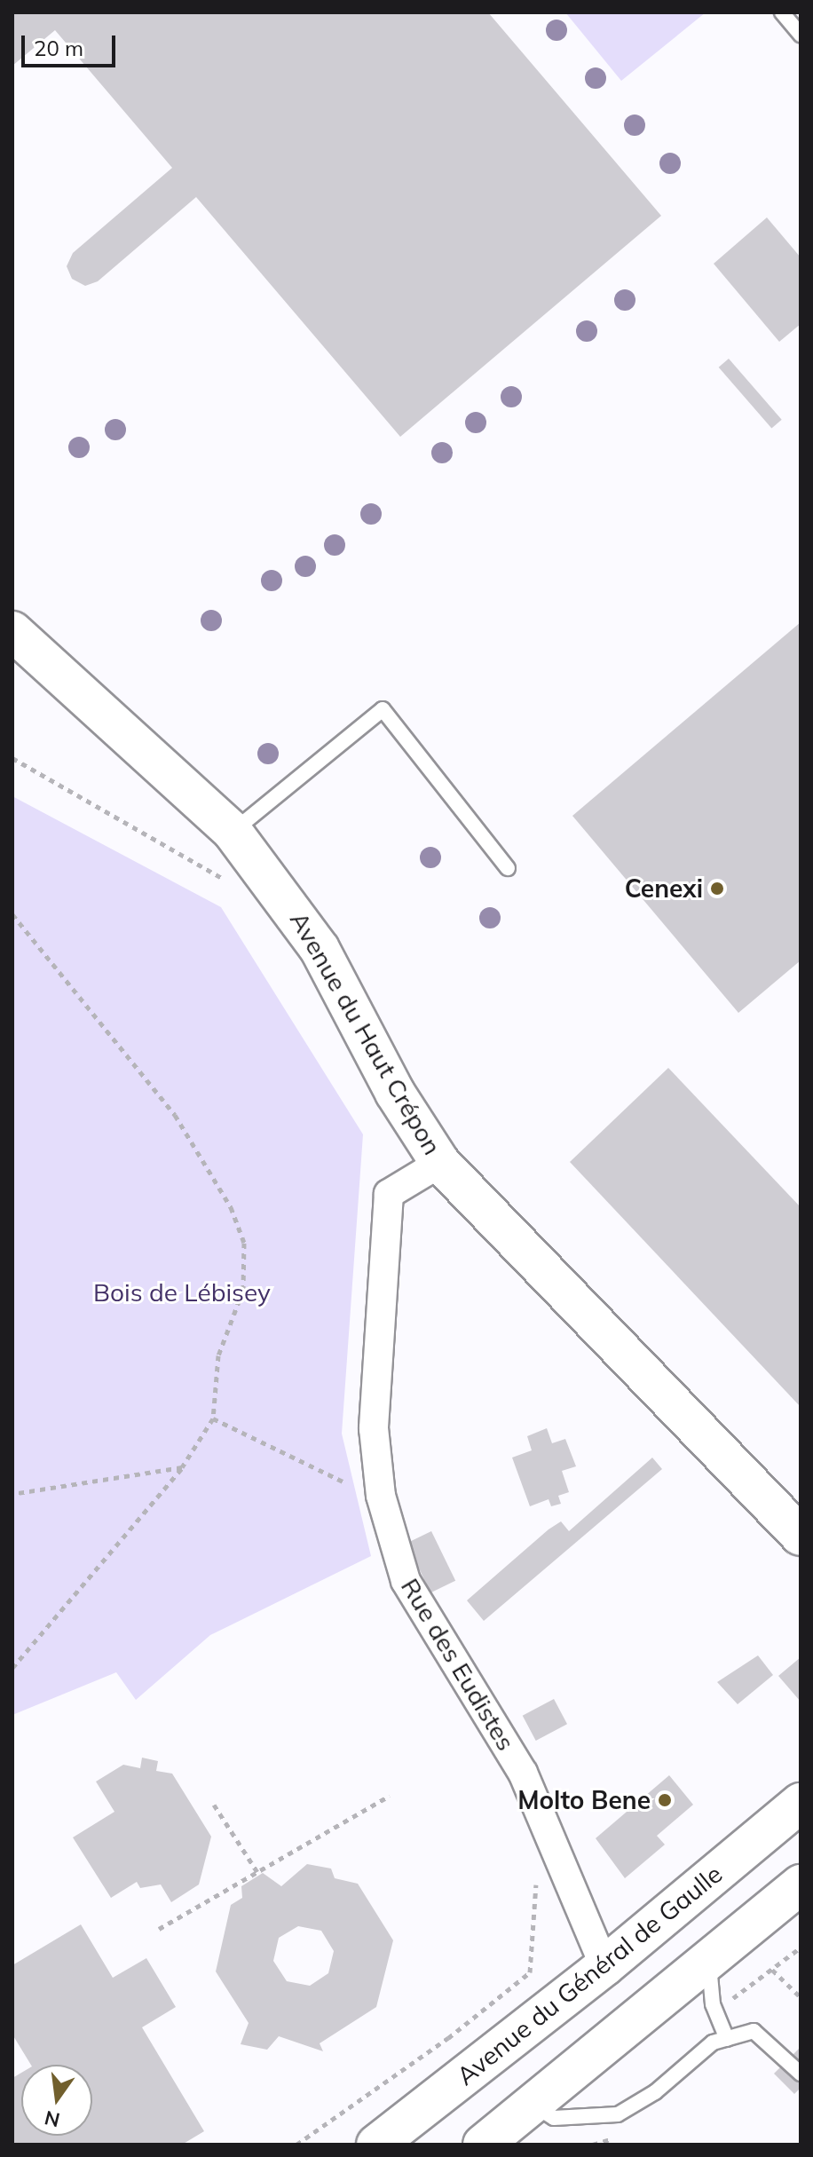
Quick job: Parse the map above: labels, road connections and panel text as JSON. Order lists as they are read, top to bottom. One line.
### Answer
{"streets":{"street":["Avenue du Haut Crépon","Rue des Eudistes","Avenue du Général de Gaulle"]},"crossings":[["Avenue du Haut Crépon","Rue des Eudistes"],["Rue des Eudistes","Avenue du Général de Gaulle"]],"parks":["Bois de Lébisey"],"places":["Cenexi","Molto Bene"],"scale_bar":"20 m","north":"bottom"}
